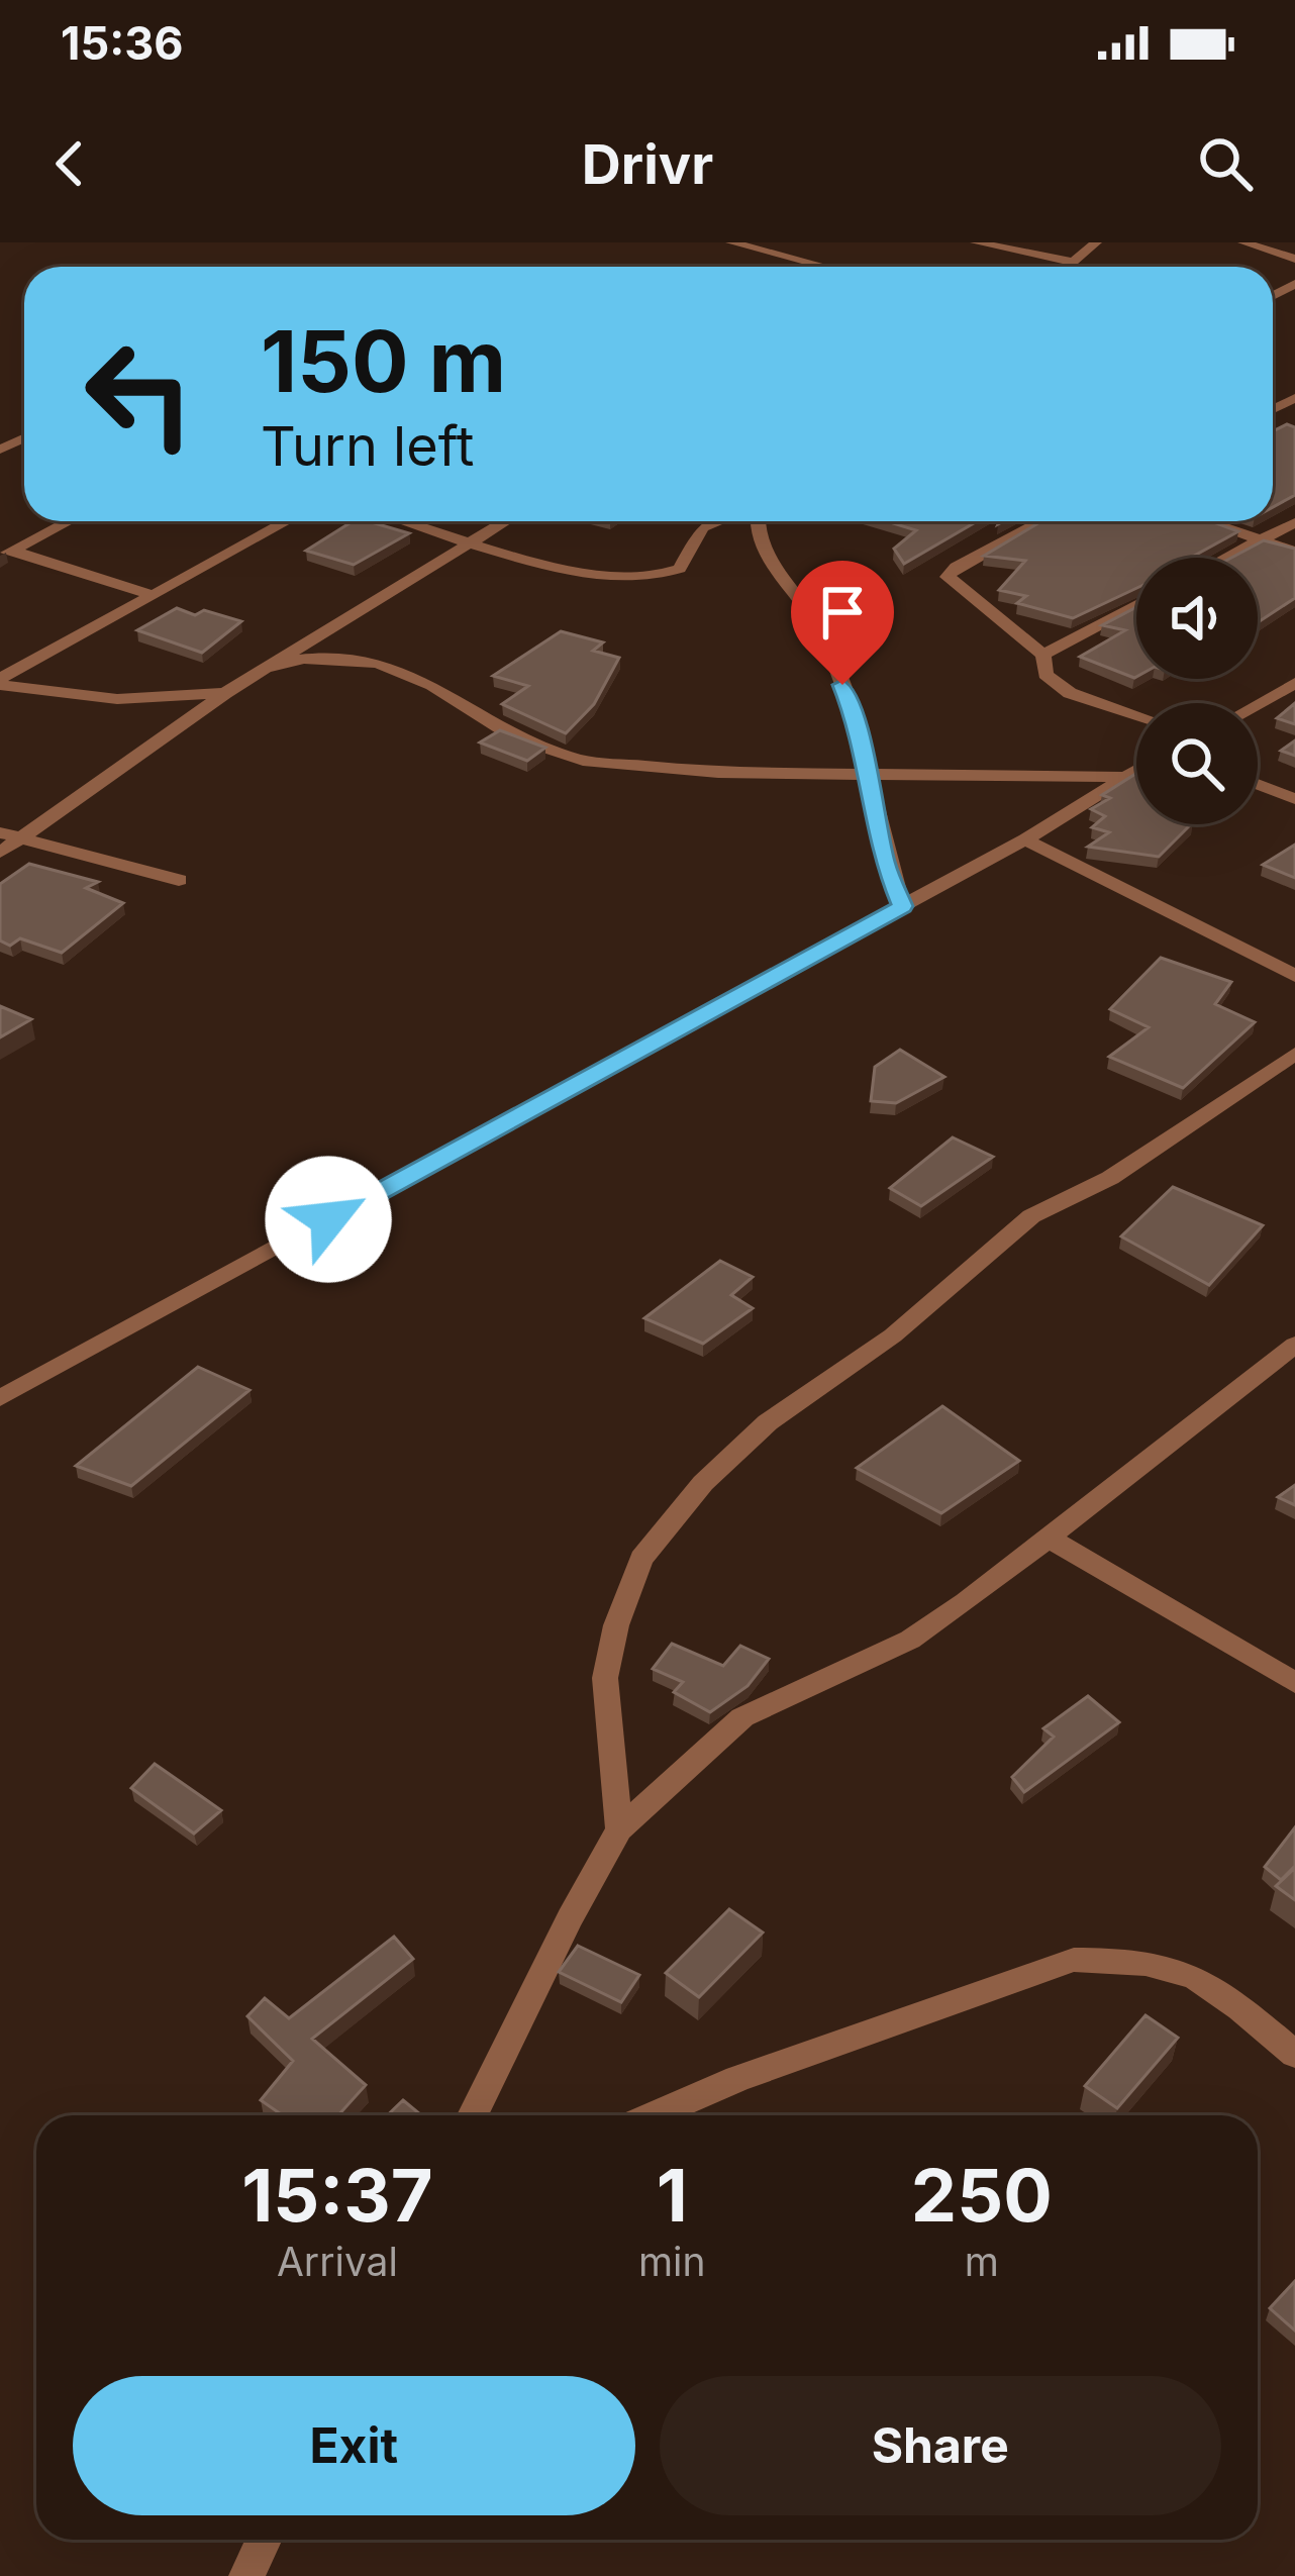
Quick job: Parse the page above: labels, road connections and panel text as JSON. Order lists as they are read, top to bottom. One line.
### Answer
{"page":{"status":"15:36","header":"Drivr","turn":["150 m","Turn left"],"eta":["15:37","Arrival","1","min","250","m"],"buttons":["Exit","Share"]}}
